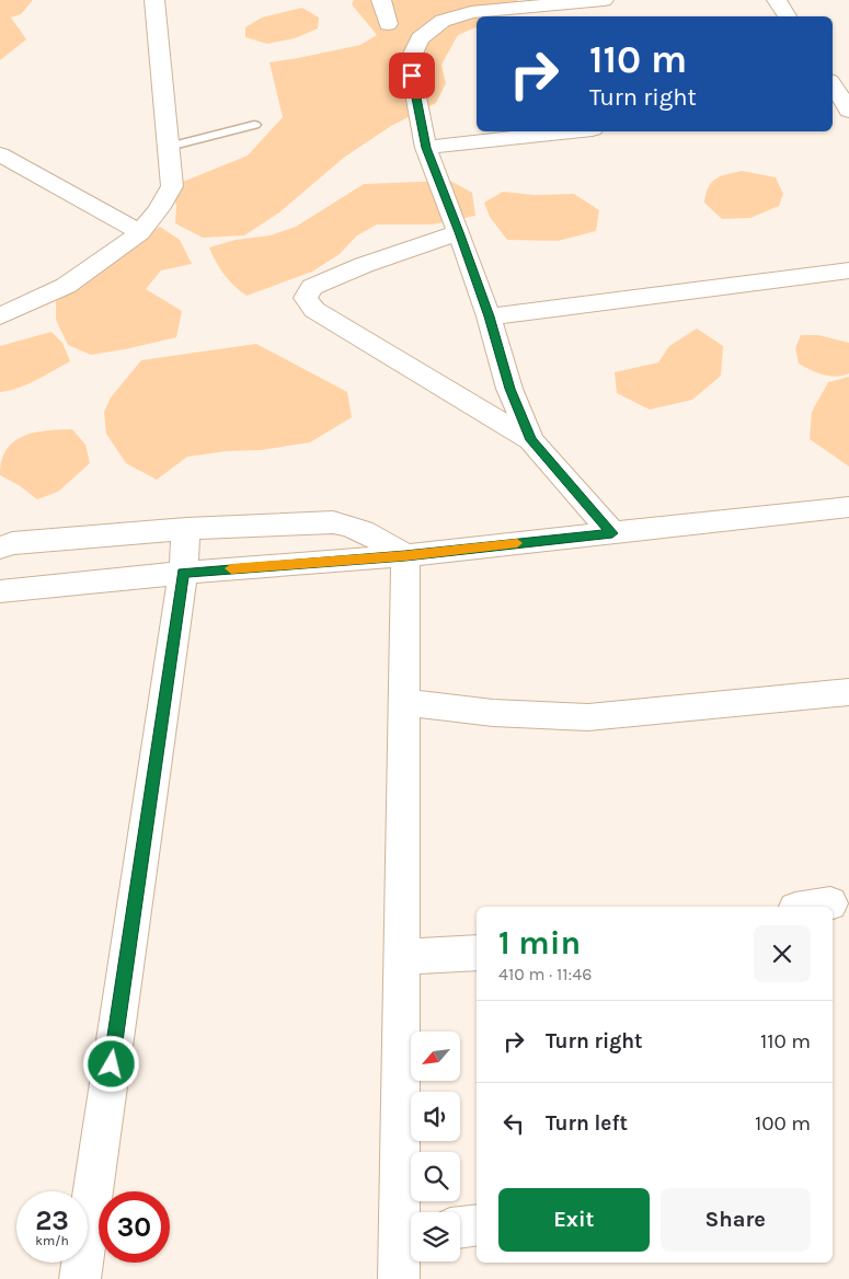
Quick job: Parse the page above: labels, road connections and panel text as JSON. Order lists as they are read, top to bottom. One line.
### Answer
{"north":"bottom left","page":{"turn":["110 m","Turn right"],"heading":["1 min","410 m · 11:46"],"list":[{"name":"Turn right","value":"110 m"},{"name":"Turn left","value":"100 m"}],"buttons":["Exit","Share"],"speed":"23 km/h","limit":"30"}}
